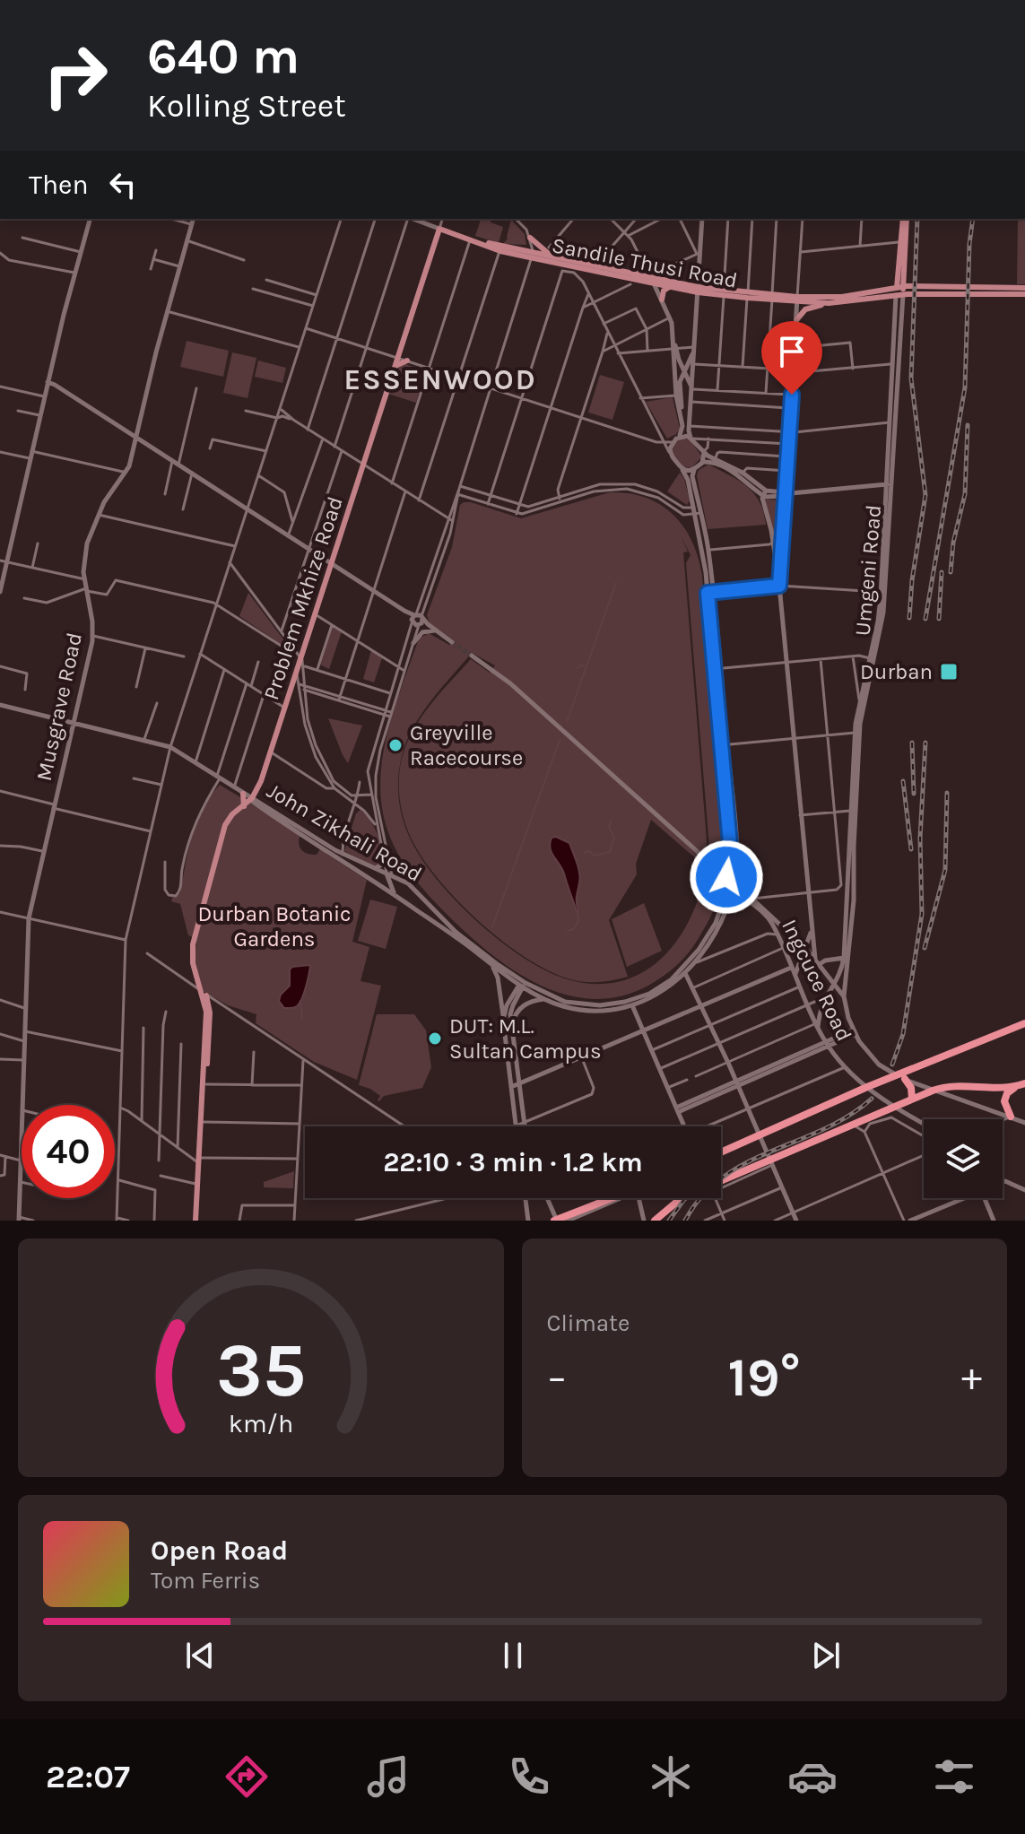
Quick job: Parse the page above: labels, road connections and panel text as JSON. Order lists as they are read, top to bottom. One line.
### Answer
{"streets":{"main road":["Sandile Thusi Road","Umgeni Road","Problem Mkhize Road","Musgrave Road","John Zikhali Road","Ingcuce Road"]},"crossings":[["Sandile Thusi Road","Umgeni Road"],["Sandile Thusi Road","Problem Mkhize Road"],["Umgeni Road","Ingcuce Road"],["Problem Mkhize Road","John Zikhali Road"]],"districts":["ESSENWOOD"],"parks":["Durban Botanic Gardens"],"places":{"transit":["Durban"],"other":["Greyville Racecourse","DUT: M.L. Sultan Campus"]},"page":{"turn":["640 m","Kolling Street"],"then":"Then","limit":"40","trip":"22:10 · 3 min · 1.2 km","tile":"Climate","heat":["−","19°","+"],"song":["Open Road","Tom Ferris"],"tabs":"22:07","gauge":["35","km/h"]}}
